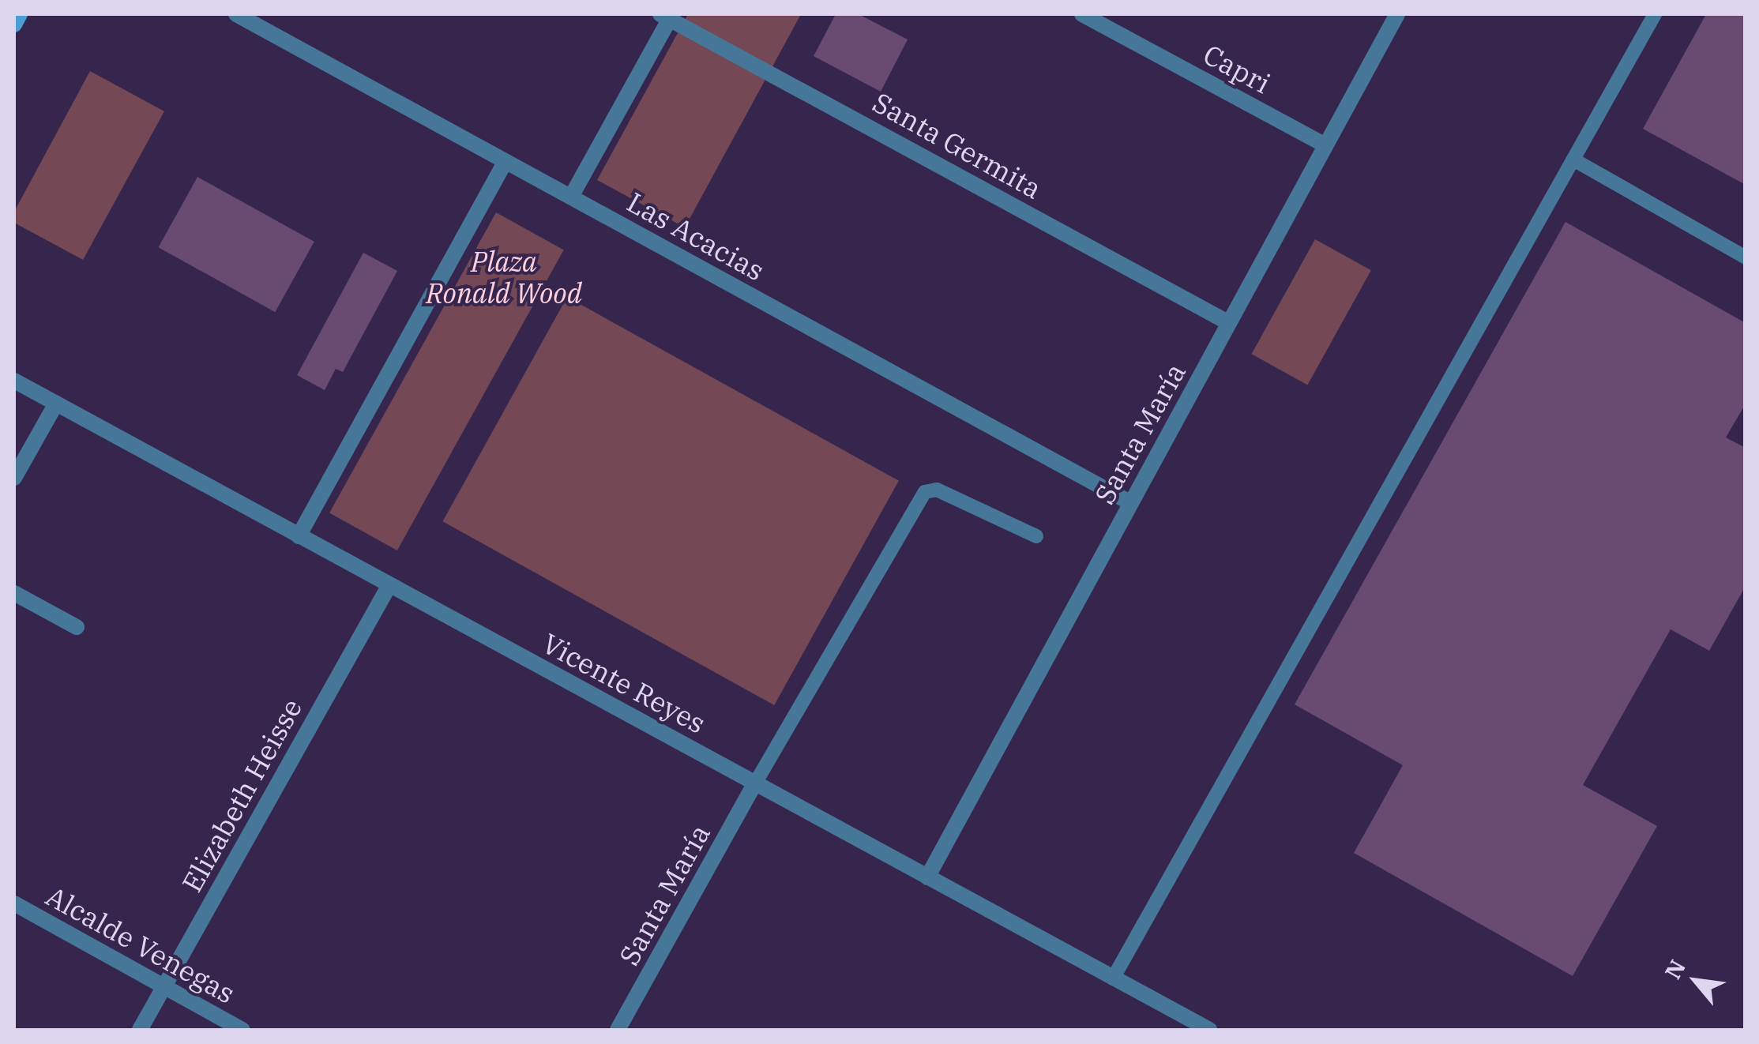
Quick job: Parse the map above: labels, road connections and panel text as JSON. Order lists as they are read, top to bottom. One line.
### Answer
{"streets":{"street":["Capri","Santa Germita","Las Acacias","Santa María","Vicente Reyes","Elizabeth Heisse","Alcalde Venegas"]},"crossings":[["Capri","Santa María"],["Santa Germita","Santa María"],["Las Acacias","Santa María"],["Santa María","Vicente Reyes"],["Vicente Reyes","Elizabeth Heisse"],["Elizabeth Heisse","Alcalde Venegas"]],"parks":["Plaza Ronald Wood"],"north":"top left"}
